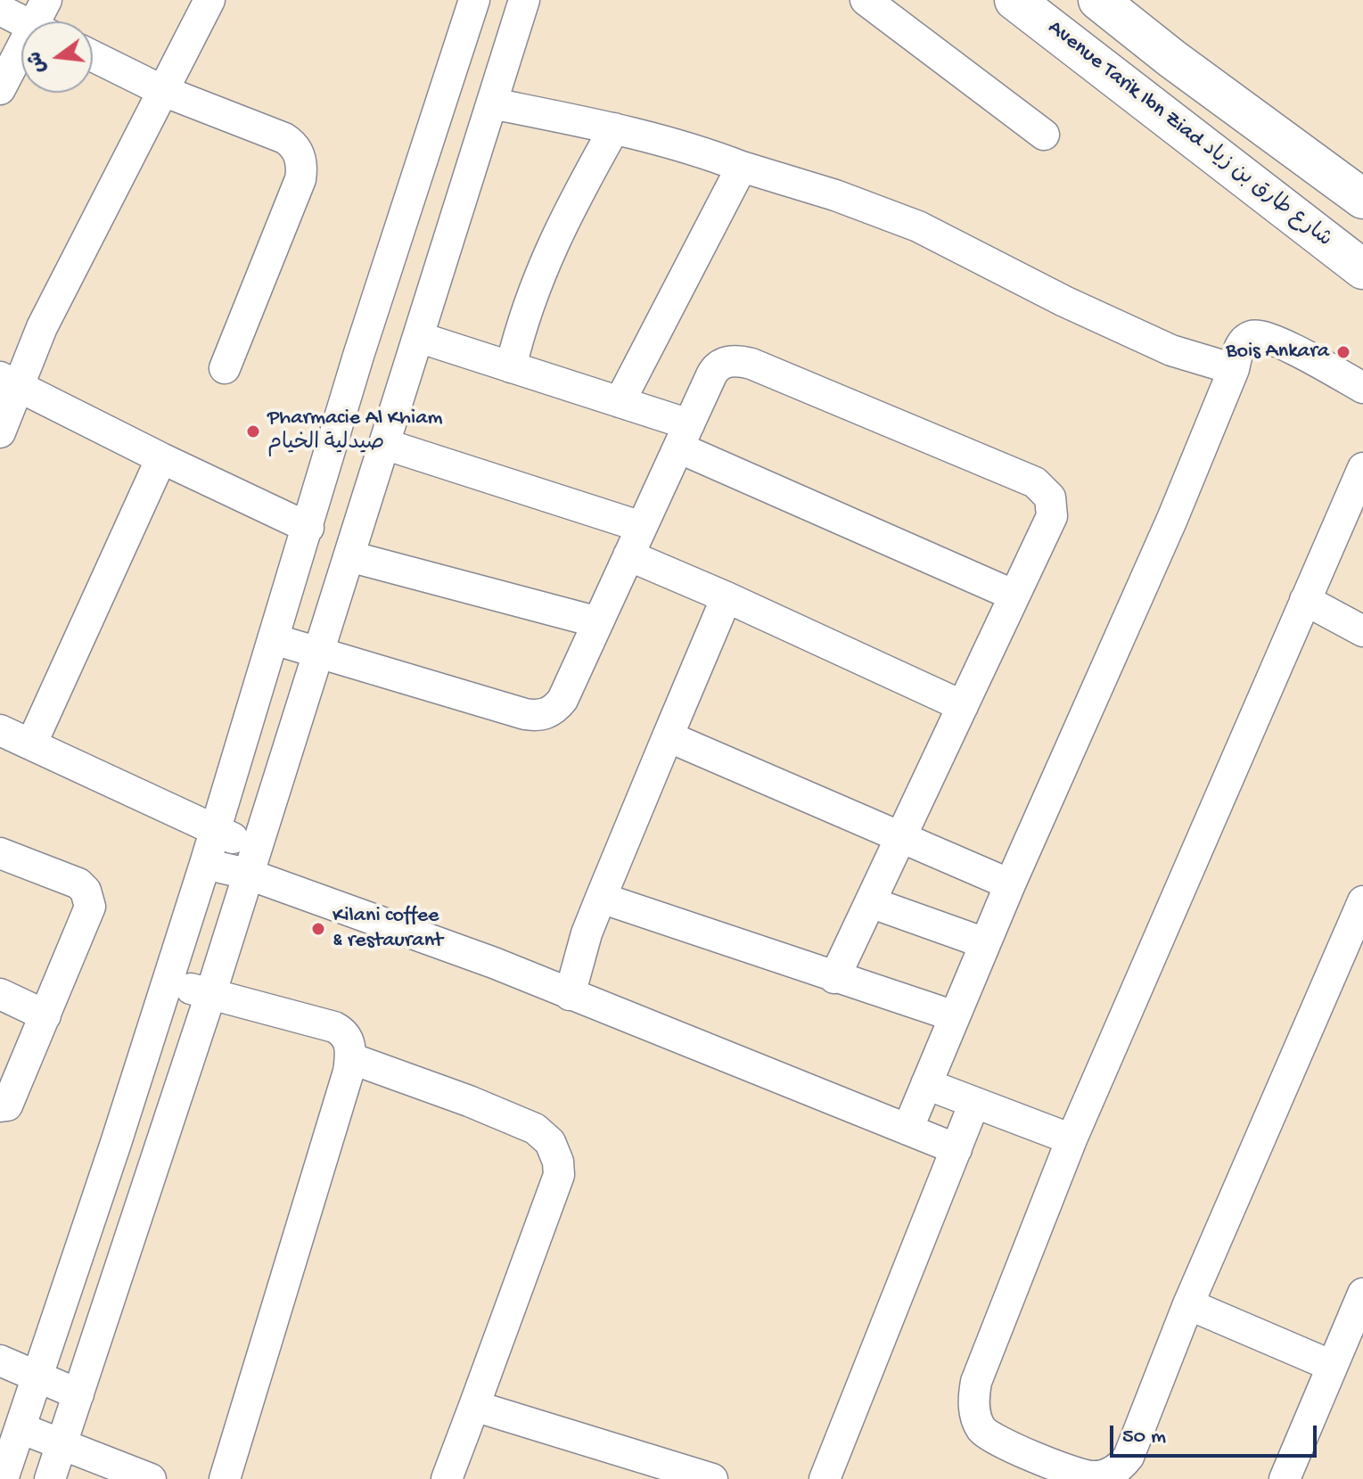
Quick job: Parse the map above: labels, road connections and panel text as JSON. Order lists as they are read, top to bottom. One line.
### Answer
{"streets":{"main road":["Avenue Tarik Ibn Ziad شارع طارق بن زياد"]},"places":["Bois Ankara","Pharmacie Al Khiam صيدلية الخيام","Kilani coffee & restaurant"],"scale_bar":"50 m","north":"left"}
